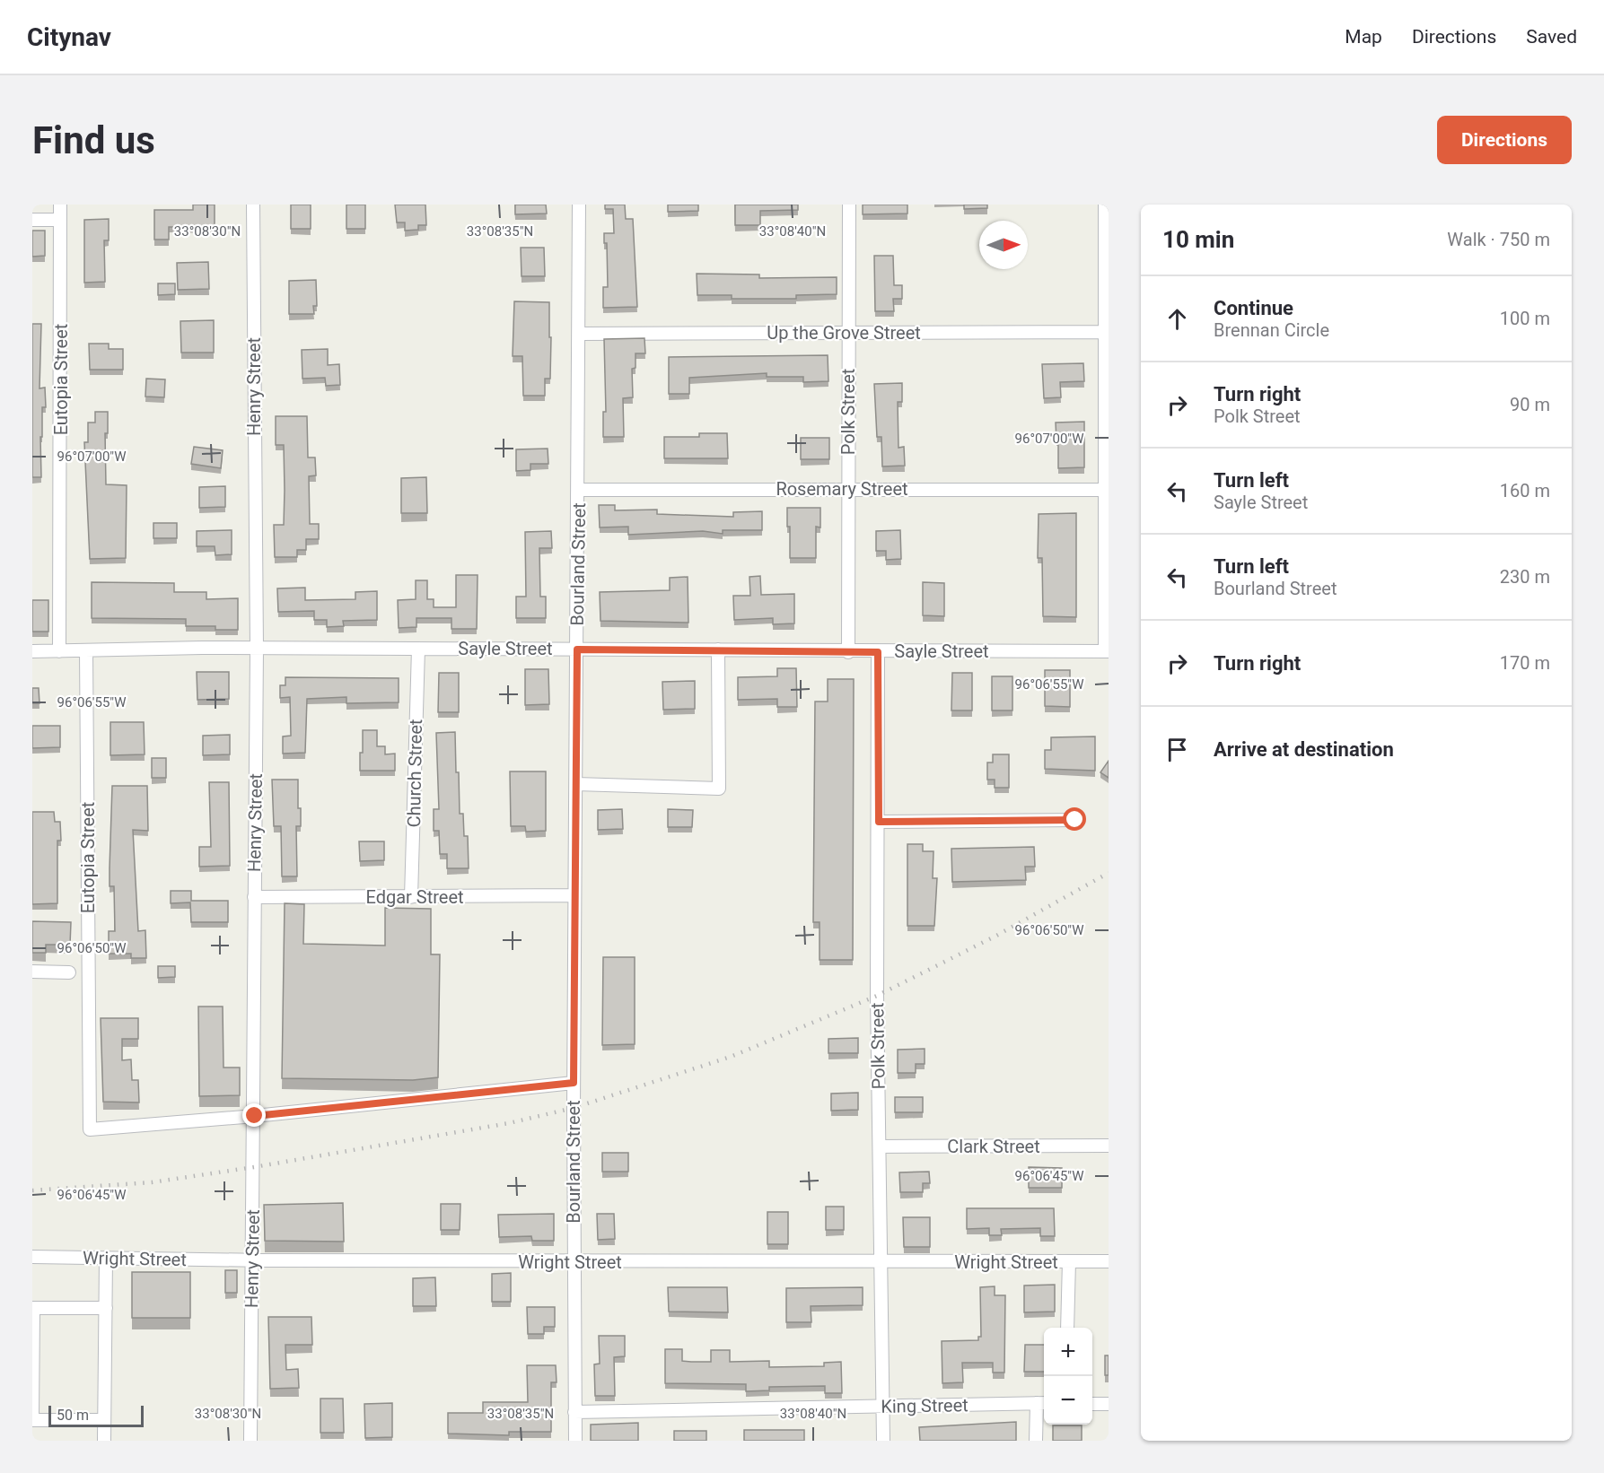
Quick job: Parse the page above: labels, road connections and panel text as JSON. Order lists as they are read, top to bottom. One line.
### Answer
{"streets":{"street":["Up the Grove Street","Eutopia Street","Henry Street","Polk Street","Rosemary Street","Bourland Street","Sayle Street","Church Street","Edgar Street","Clark Street","Wright Street","King Street"]},"crossings":[["Up the Grove Street","Polk Street"],["Up the Grove Street","Bourland Street"],["Eutopia Street","Henry Street"],["Eutopia Street","Sayle Street"],["Henry Street","Sayle Street"],["Henry Street","Edgar Street"],["Henry Street","Wright Street"],["Polk Street","Rosemary Street"],["Polk Street","Sayle Street"],["Polk Street","Clark Street"],["Polk Street","Wright Street"],["Polk Street","King Street"],["Rosemary Street","Bourland Street"],["Bourland Street","Sayle Street"],["Bourland Street","Edgar Street"],["Bourland Street","Wright Street"],["Bourland Street","King Street"],["Sayle Street","Church Street"],["Church Street","Edgar Street"]],"scale_bar":"50 m","north":"right","page":{"header":"Citynav","nav":["Map","Directions","Saved"],"buttons":"Directions","title":"Find us","heading":["10 min","Walk · 750 m"],"list":[["Continue","Brennan Circle","100 m"],["Turn right","Polk Street","90 m"],["Turn left","Sayle Street","160 m"],["Turn left","Bourland Street","230 m"],["Turn right","170 m"],"Arrive at destination"],"map_buttons":["+","−"],"scale":"50 m"},"coordinates":["33°08'30\"N","33°08'35\"N","33°08'40\"N","96°07'00\"W","96°06'55\"W","96°06'50\"W","96°06'45\"W"]}
